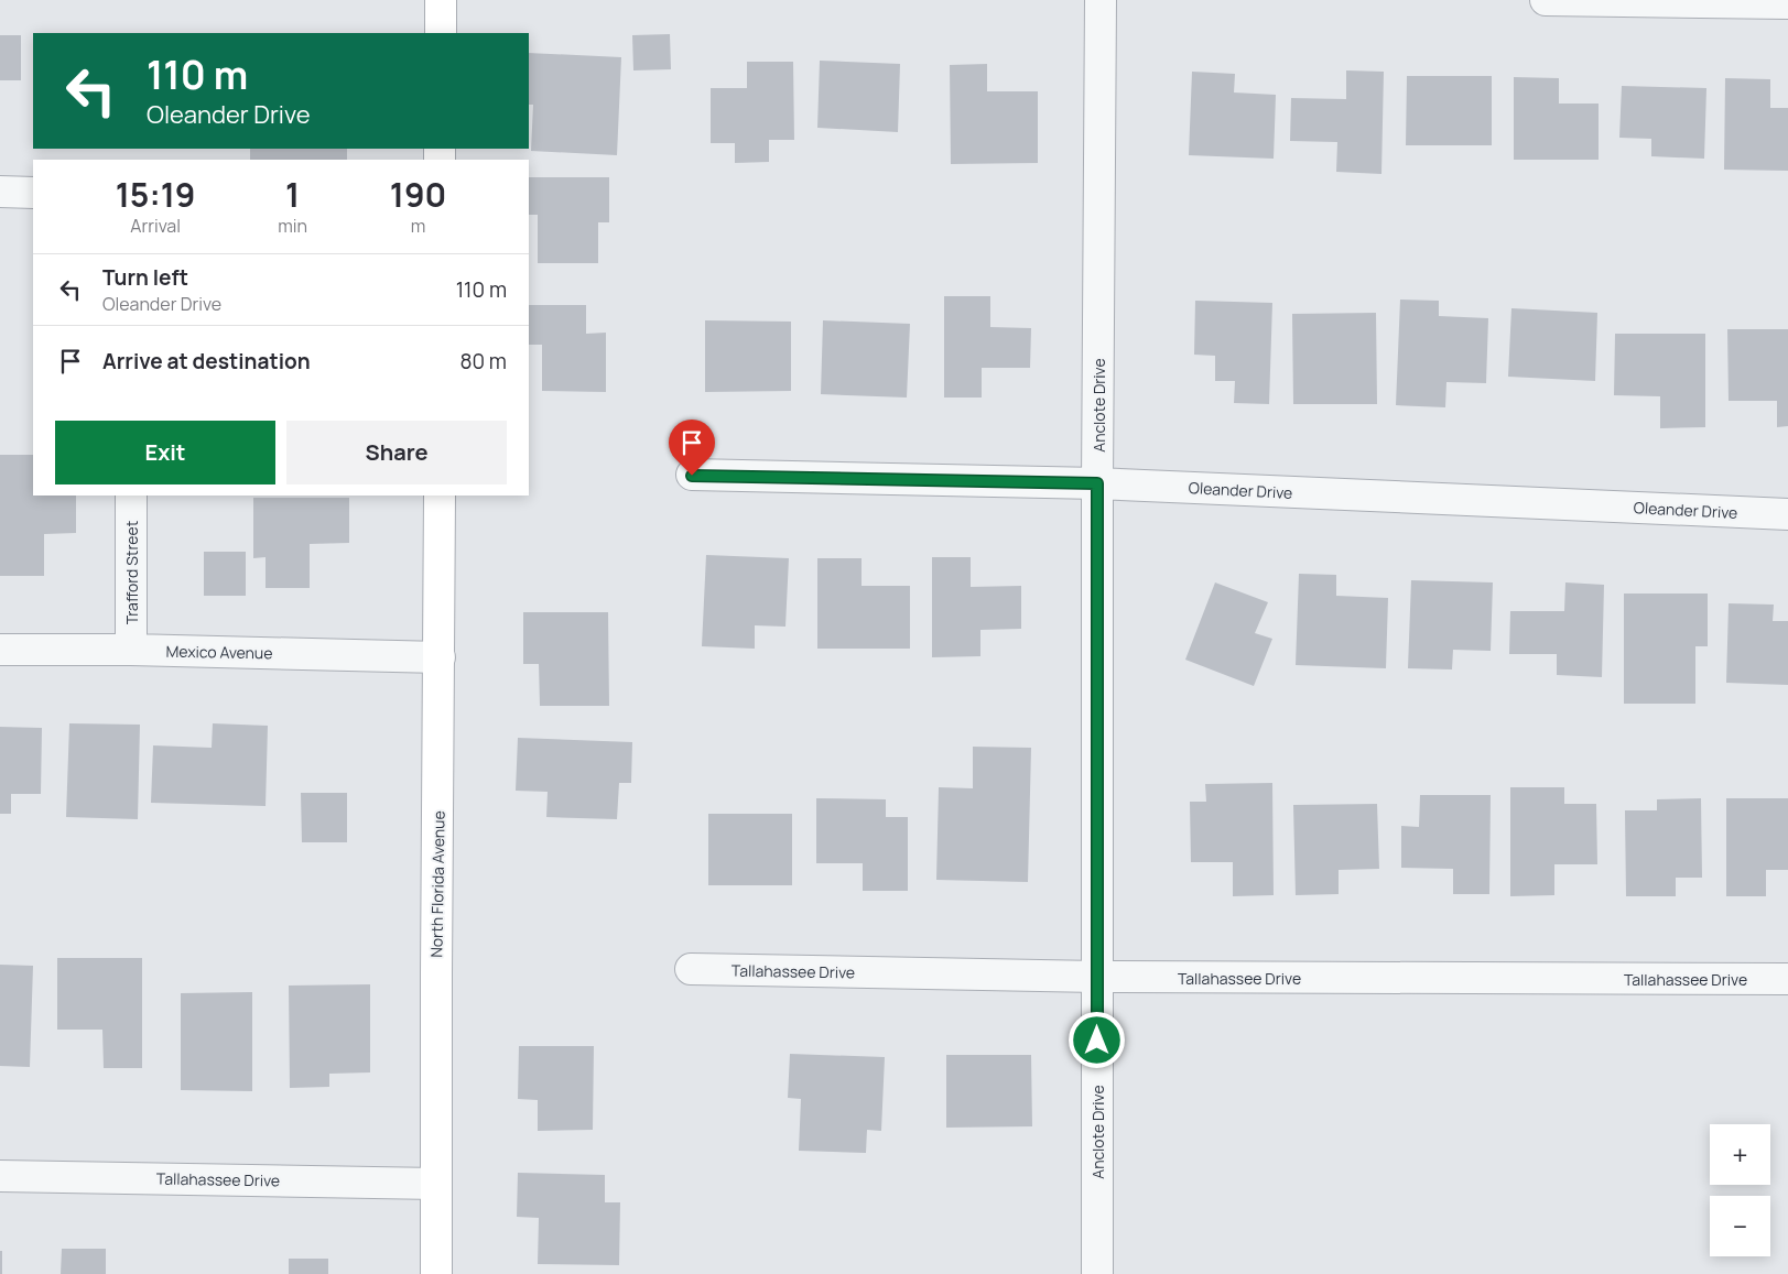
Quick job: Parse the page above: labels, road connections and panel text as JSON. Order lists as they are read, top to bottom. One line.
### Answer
{"streets":{"street":["Anclote Drive","Oleander Drive","Trafford Street","Mexico Avenue","North Florida Avenue","Tallahassee Drive"]},"crossings":[["Anclote Drive","Oleander Drive"],["Anclote Drive","Tallahassee Drive"],["Trafford Street","Mexico Avenue"],["Mexico Avenue","North Florida Avenue"],["North Florida Avenue","Tallahassee Drive"]],"page":{"turn":["110 m","Oleander Drive"],"eta":["15:19","Arrival","1","min","190","m"],"list":[{"name":"Turn left","note":"Oleander Drive","value":"110 m"},{"name":"Arrive at destination","value":"80 m"}],"buttons":["Exit","Share"],"map_buttons":["+","−"]}}
